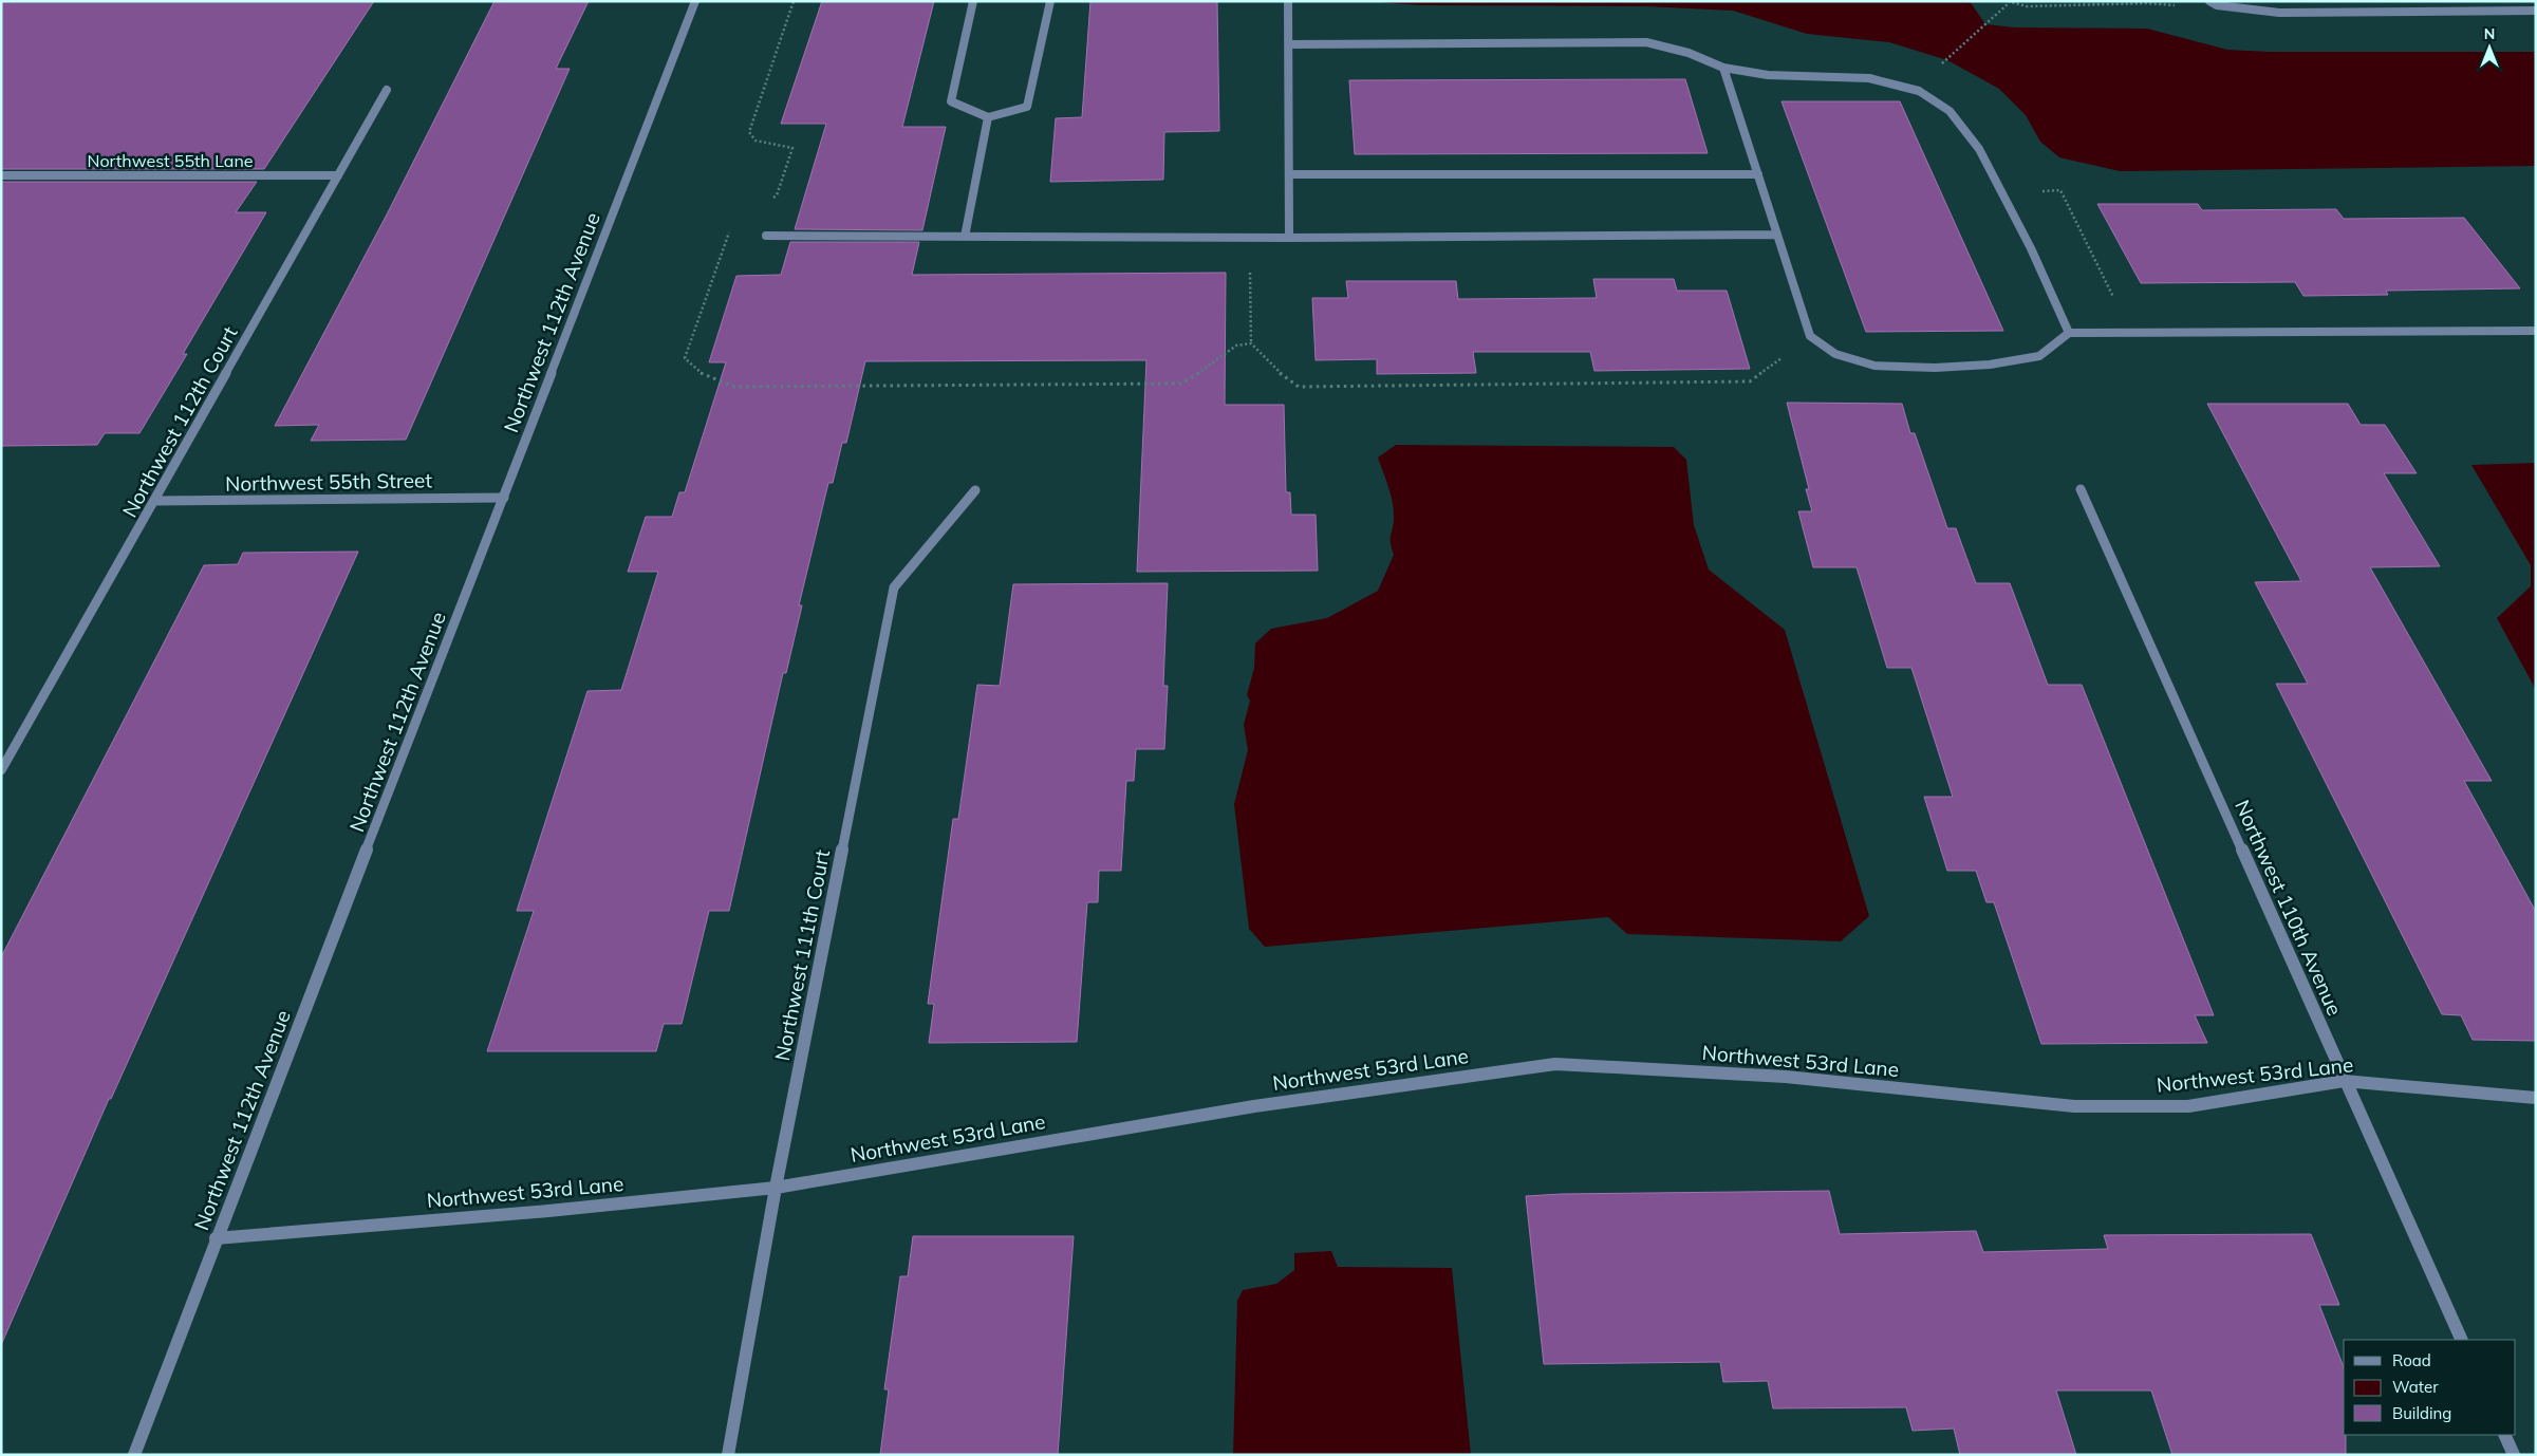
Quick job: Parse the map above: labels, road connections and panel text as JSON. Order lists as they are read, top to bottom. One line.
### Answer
{"streets":{"street":["Northwest 55th Lane","Northwest 112th Avenue","Northwest 112th Court","Northwest 55th Street","Northwest 110th Avenue","Northwest 111th Court","Northwest 53rd Lane"]},"crossings":[["Northwest 55th Lane","Northwest 112th Court"],["Northwest 112th Avenue","Northwest 55th Street"],["Northwest 112th Avenue","Northwest 53rd Lane"],["Northwest 112th Court","Northwest 55th Street"],["Northwest 110th Avenue","Northwest 53rd Lane"],["Northwest 111th Court","Northwest 53rd Lane"]],"legend":["Road","Water","Building"],"north":"top"}
